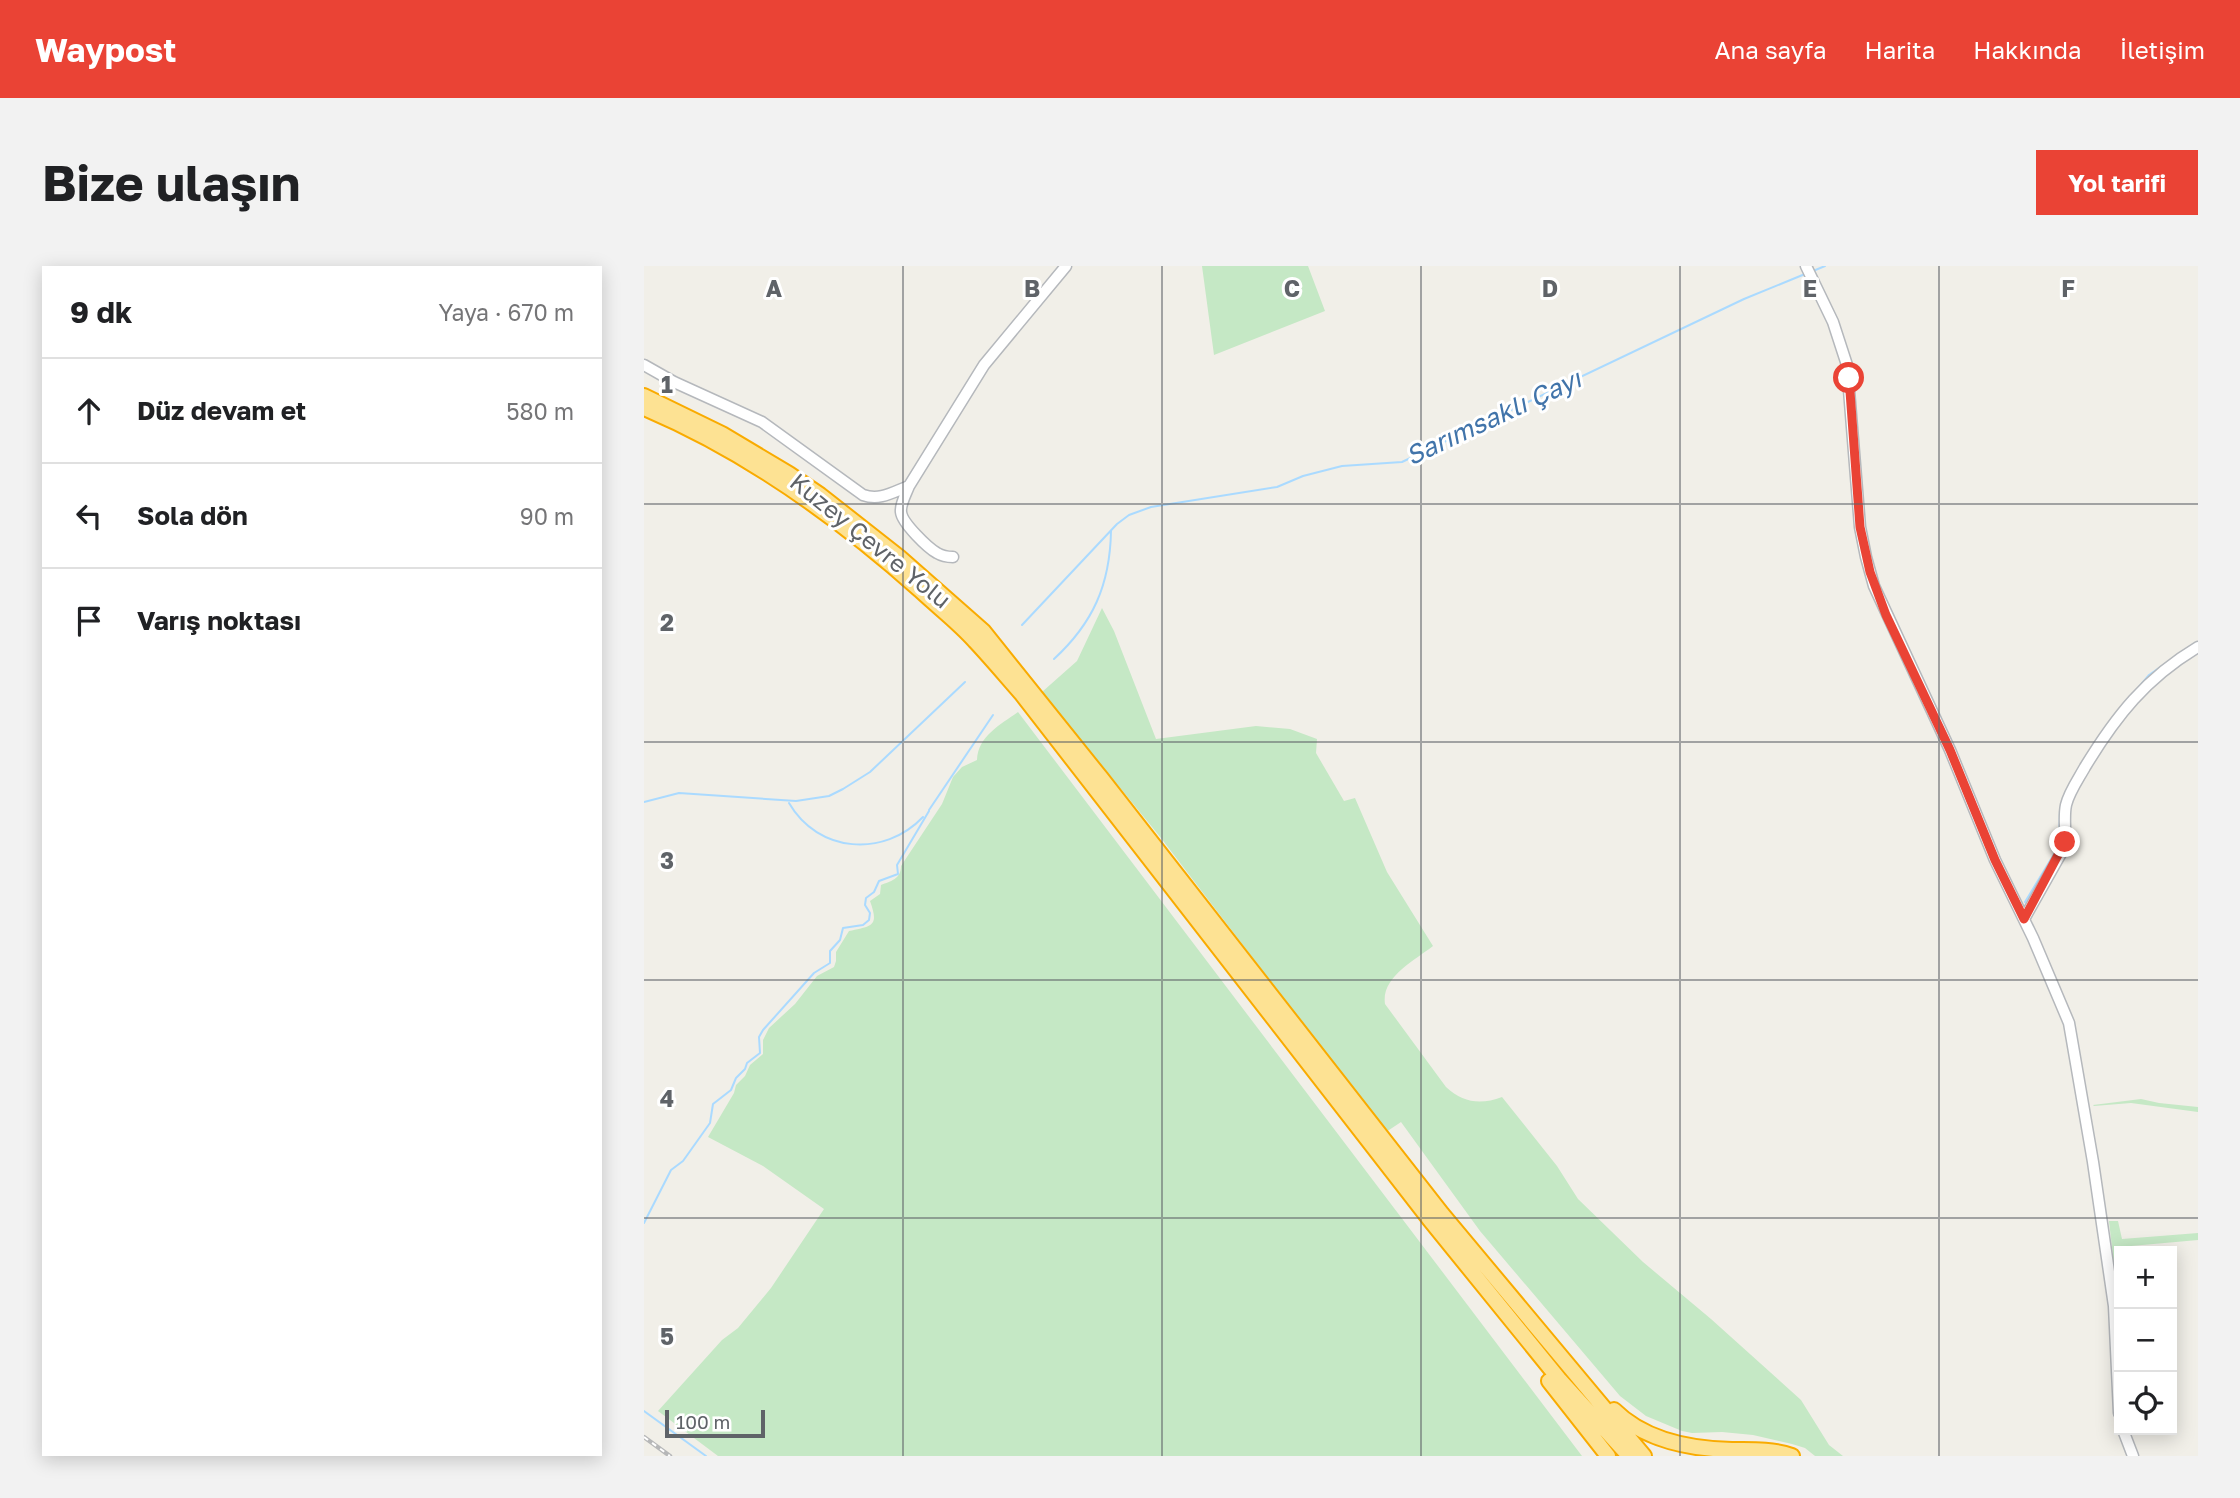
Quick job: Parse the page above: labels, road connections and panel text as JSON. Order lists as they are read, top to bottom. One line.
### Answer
{"streets":{"highway":["Kuzey Çevre Yolu"]},"water":["Sarımsaklı Çayı"],"scale_bar":"100 m","page":{"header":"Waypost","nav":["Ana sayfa","Harita","Hakkında","İletişim"],"buttons":"Yol tarifi","title":"Bize ulaşın","heading":["9 dk","Yaya · 670 m"],"list":[["Düz devam et","580 m"],["Sola dön","90 m"],"Varış noktası"],"map_buttons":["+","−"],"scale":"100 m"},"grid":{"columns":["A","B","C","D","E","F"],"rows":["1","2","3","4","5"]}}
